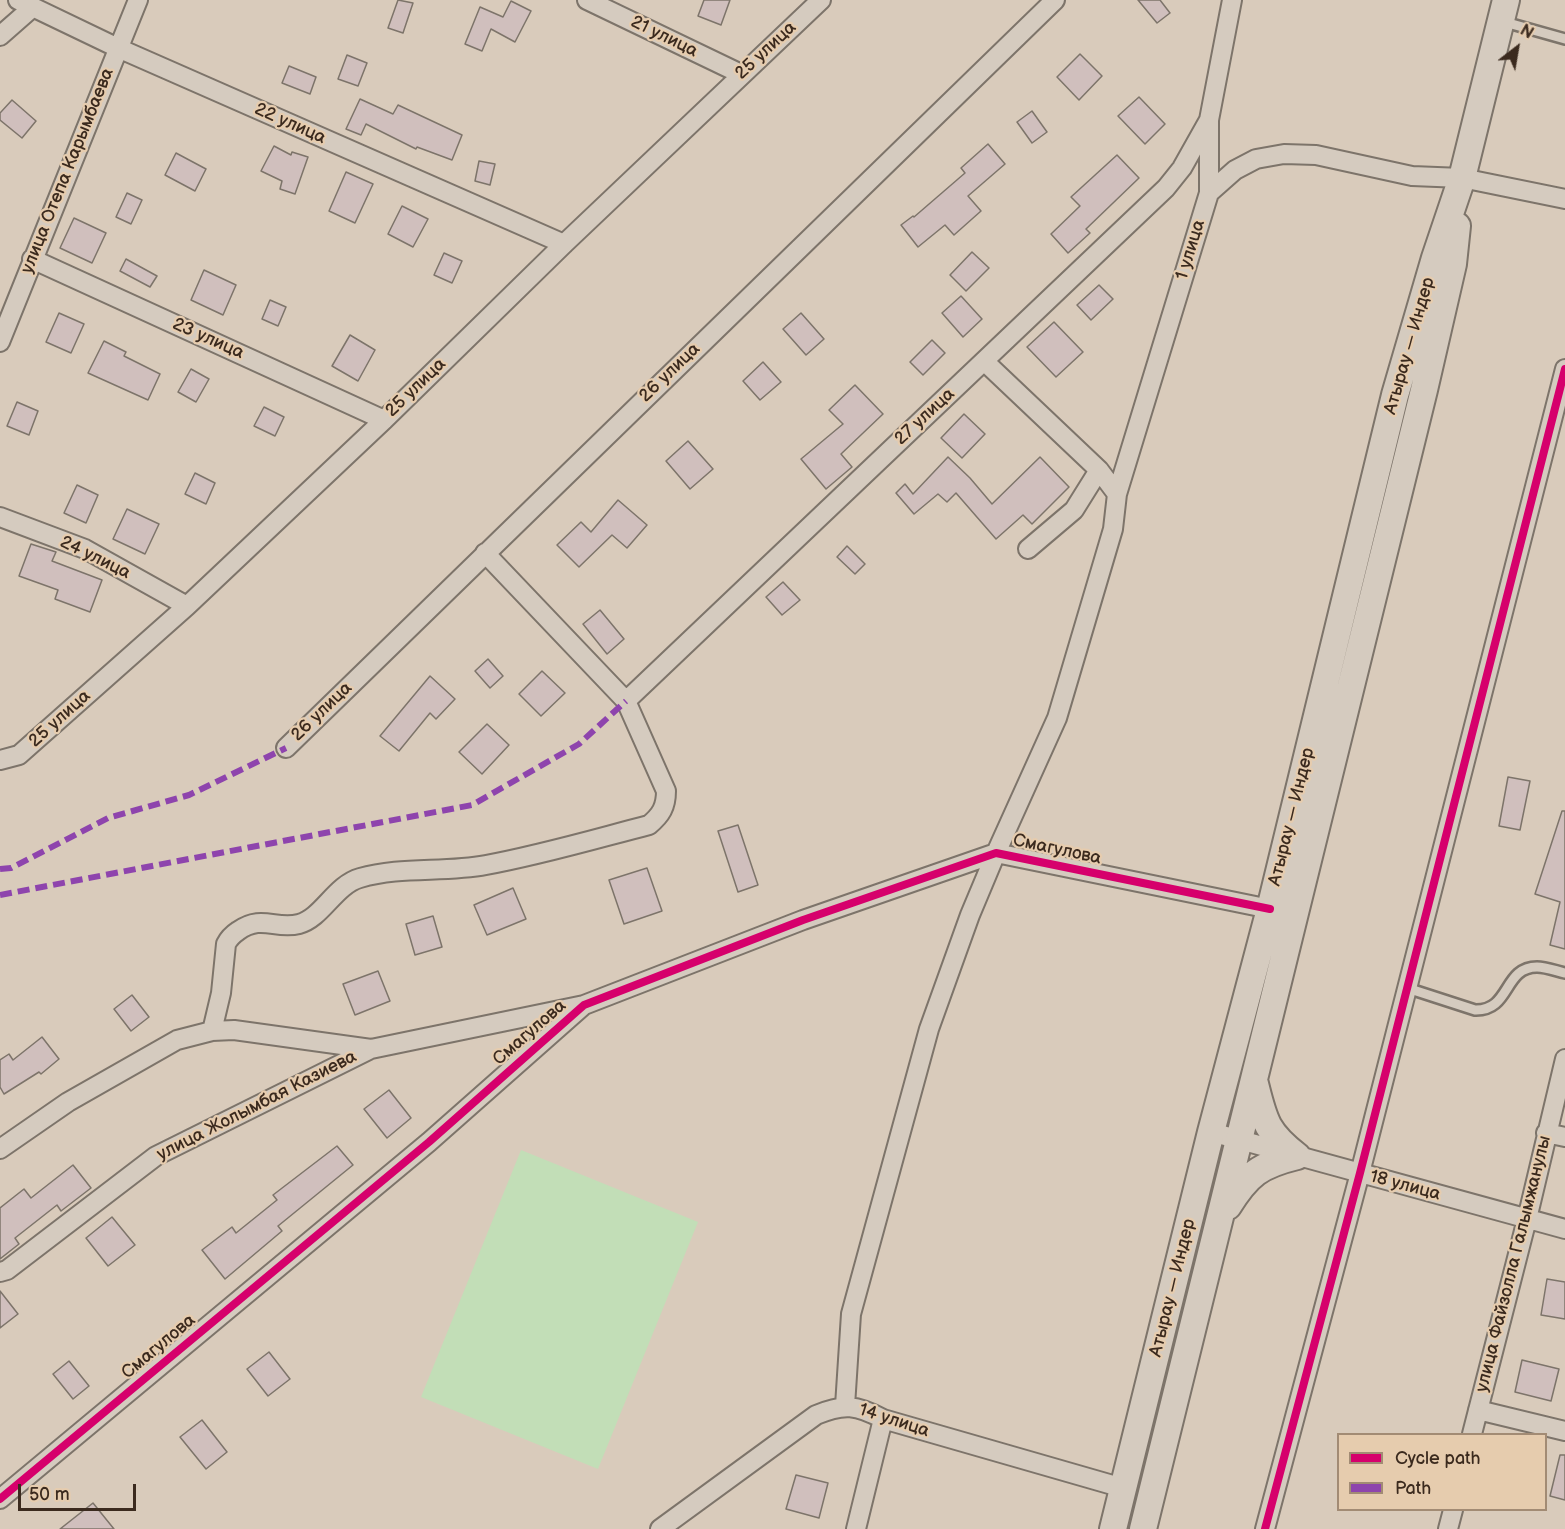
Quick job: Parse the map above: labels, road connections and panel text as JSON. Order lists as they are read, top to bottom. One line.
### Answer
{"streets":{"main road":["Атырау — Индер"],"street":["21 улица","25 улица","22 улица","улица Отепа Карымбаева","1 улица","23 улица","26 улица","27 улица","24 улица","Смагулова","улица Жолымбая Казиева","18 улица","улица Файзолла Галымжанулы","14 улица"]},"crossings":[["21 улица","25 улица"],["25 улица","22 улица"],["25 улица","23 улица"],["25 улица","24 улица"],["22 улица","улица Отепа Карымбаева"],["улица Отепа Карымбаева","23 улица"],["1 улица","27 улица"],["1 улица","Смагулова"],["1 улица","14 улица"],["Атырау — Индер","Смагулова"],["Атырау — Индер","18 улица"],["Атырау — Индер","14 улица"],["Смагулова","улица Жолымбая Казиева"],["18 улица","улица Файзолла Галымжанулы"]],"legend":["Cycle path","Path"],"scale_bar":"50 m","north":"top right"}
